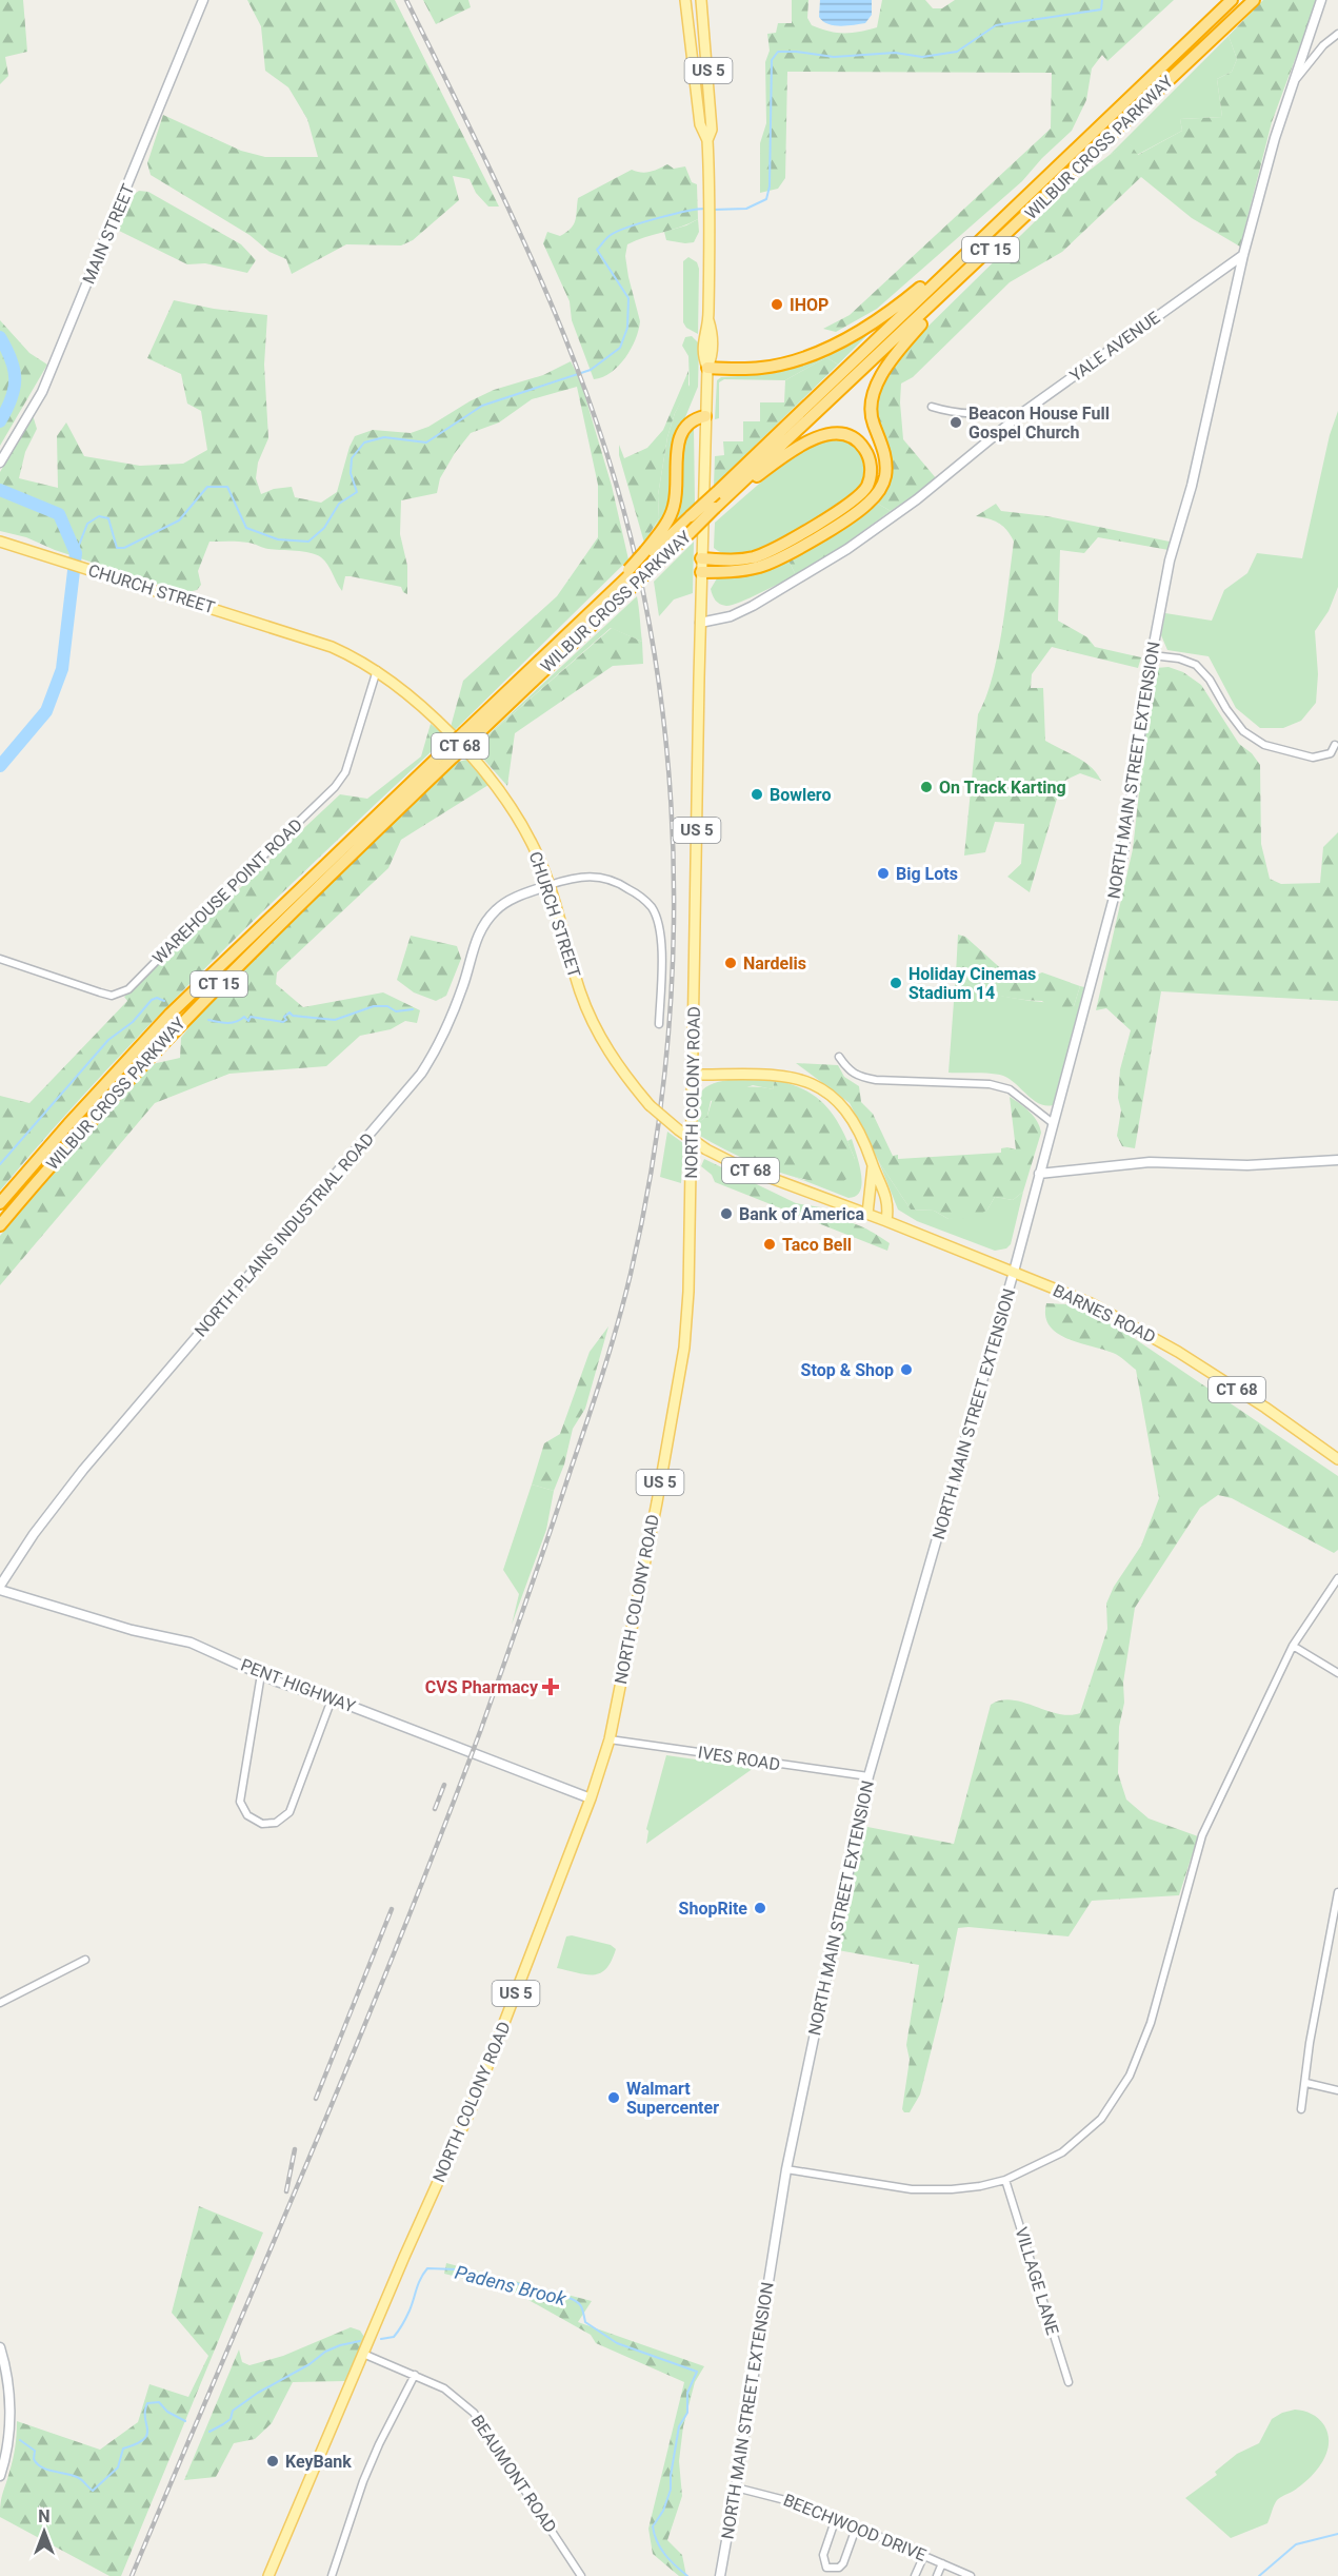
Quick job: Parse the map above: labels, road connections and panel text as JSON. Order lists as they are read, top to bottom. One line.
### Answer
{"streets":{"highway":["WILBUR CROSS PARKWAY","CT 15"],"main road":["US 5","CHURCH STREET","CT 68","NORTH COLONY ROAD","BARNES ROAD"],"street":["MAIN STREET","YALE AVENUE","NORTH MAIN STREET EXTENSION","WAREHOUSE POINT ROAD","NORTH PLAINS INDUSTRIAL ROAD","PENT HIGHWAY","IVES ROAD","VILLAGE LANE","BEAUMONT ROAD","BEECHWOOD DRIVE"]},"crossings":[["YALE AVENUE","NORTH MAIN STREET EXTENSION"],["YALE AVENUE","NORTH COLONY ROAD"],["CHURCH STREET","WAREHOUSE POINT ROAD"],["CHURCH STREET","NORTH PLAINS INDUSTRIAL ROAD"],["CHURCH STREET","BARNES ROAD"],["NORTH MAIN STREET EXTENSION","BARNES ROAD"],["NORTH MAIN STREET EXTENSION","IVES ROAD"],["NORTH MAIN STREET EXTENSION","BEECHWOOD DRIVE"],["NORTH COLONY ROAD","PENT HIGHWAY"],["NORTH COLONY ROAD","IVES ROAD"],["NORTH COLONY ROAD","BEAUMONT ROAD"],["NORTH PLAINS INDUSTRIAL ROAD","PENT HIGHWAY"]],"water":["Padens Brook"],"places":{"other":["IHOP","Beacon House Full Gospel Church","On Track Karting","Bowlero","Big Lots","Nardelis","Holiday Cinemas Stadium 14","Bank of America","Taco Bell","Stop & Shop","ShopRite","Walmart Supercenter","KeyBank"],"health":["CVS Pharmacy"]},"north":"top"}
